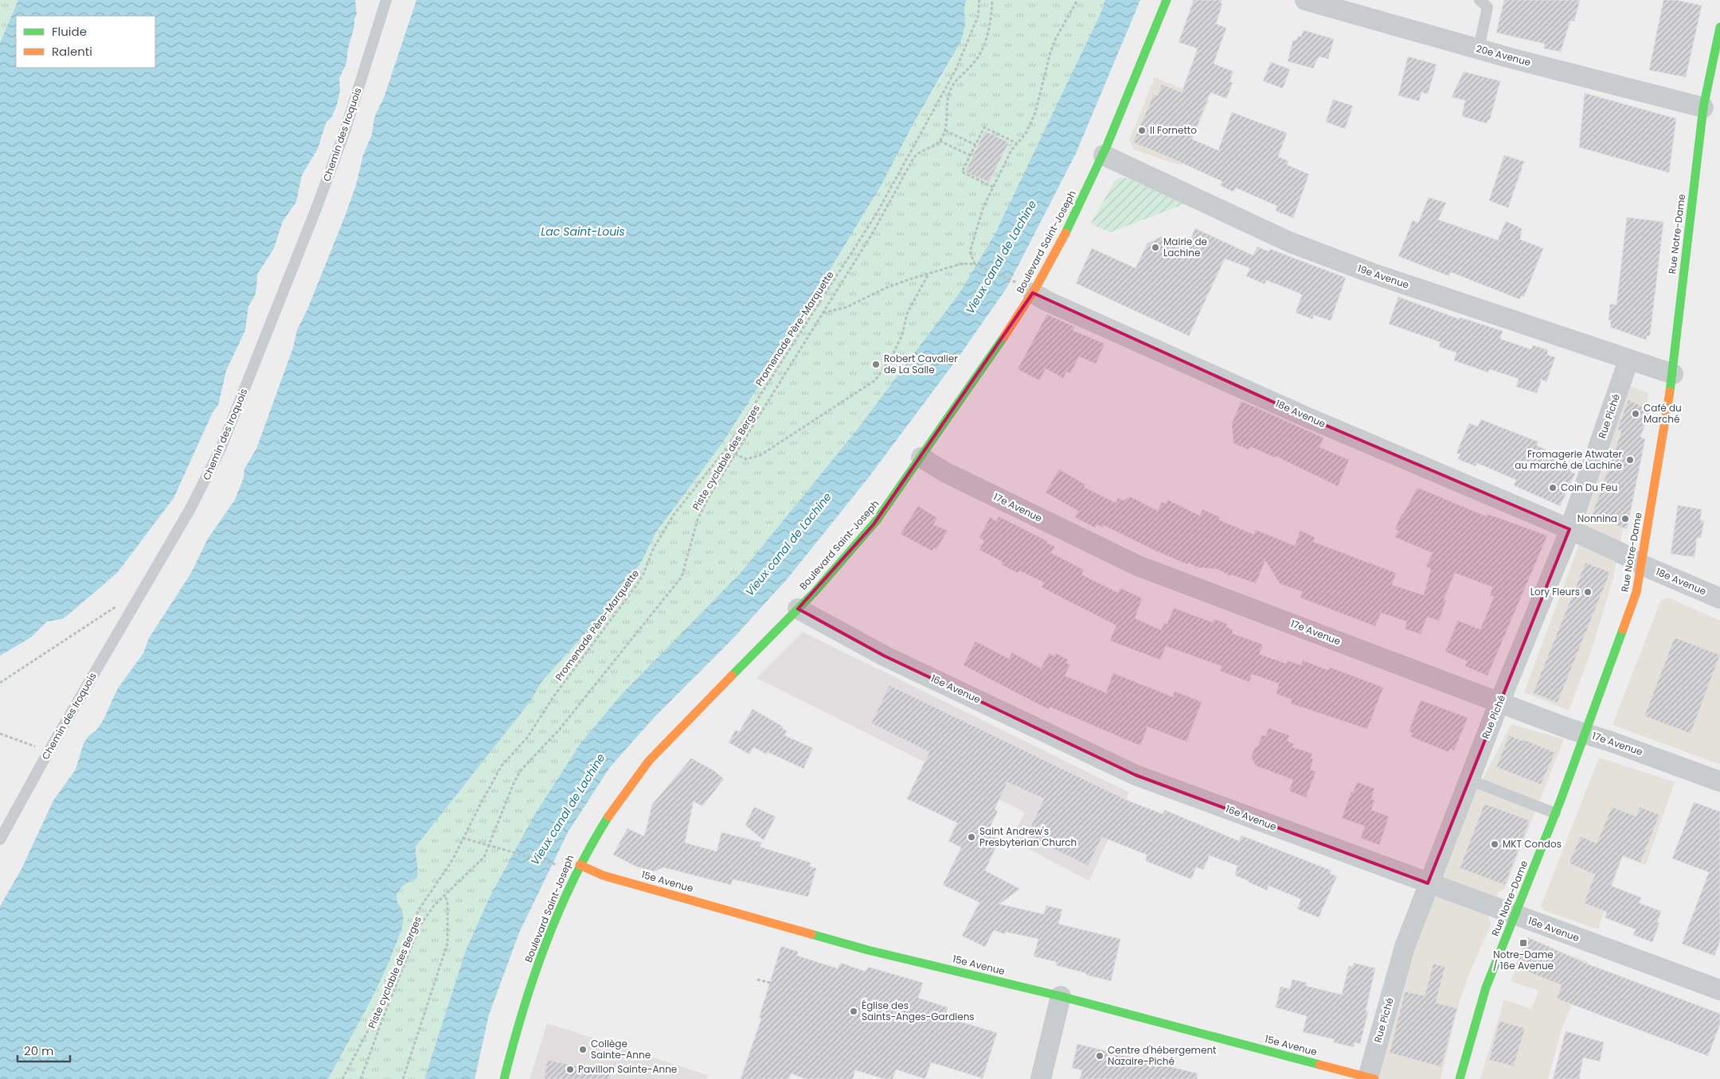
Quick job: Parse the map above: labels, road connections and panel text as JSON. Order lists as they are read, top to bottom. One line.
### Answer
{"streets":{"street":["20e Avenue","Rue Notre-Dame","Boulevard Saint-Joseph","19e Avenue","18e Avenue","Rue Piché","17e Avenue","16e Avenue","15e Avenue"],"lane":["Chemin des Iroquois"],"path":["Promenade Père-Marquette","Piste cyclable des Berges"]},"crossings":[["20e Avenue","Rue Notre-Dame"],["Rue Notre-Dame","19e Avenue"],["Rue Notre-Dame","18e Avenue"],["Rue Notre-Dame","17e Avenue"],["Rue Notre-Dame","16e Avenue"],["Boulevard Saint-Joseph","19e Avenue"],["Boulevard Saint-Joseph","18e Avenue"],["Boulevard Saint-Joseph","17e Avenue"],["Boulevard Saint-Joseph","16e Avenue"],["Boulevard Saint-Joseph","15e Avenue"],["19e Avenue","Rue Piché"],["18e Avenue","Rue Piché"],["Rue Piché","17e Avenue"],["Rue Piché","16e Avenue"],["Rue Piché","15e Avenue"]],"water":["Lac Saint-Louis","Vieux canal de Lachine"],"places":{"other":["Il Fornetto","Mairie de Lachine","Robert Cavalier de La Salle","Café du Marché","Fromagerie Atwater au marché de Lachine","Coin Du Feu","Nonnina","Lory Fleurs","Saint Andrew's Presbyterian Church","MKT Condos","Église des Saints-Anges-Gardiens","Collège Sainte-Anne","Centre d'hébergement Nazaire-Piché","Pavillon Sainte-Anne"],"transit":["Notre-Dame / 16e Avenue"]},"legend":["Fluide","Ralenti"],"scale_bar":"20 m"}
